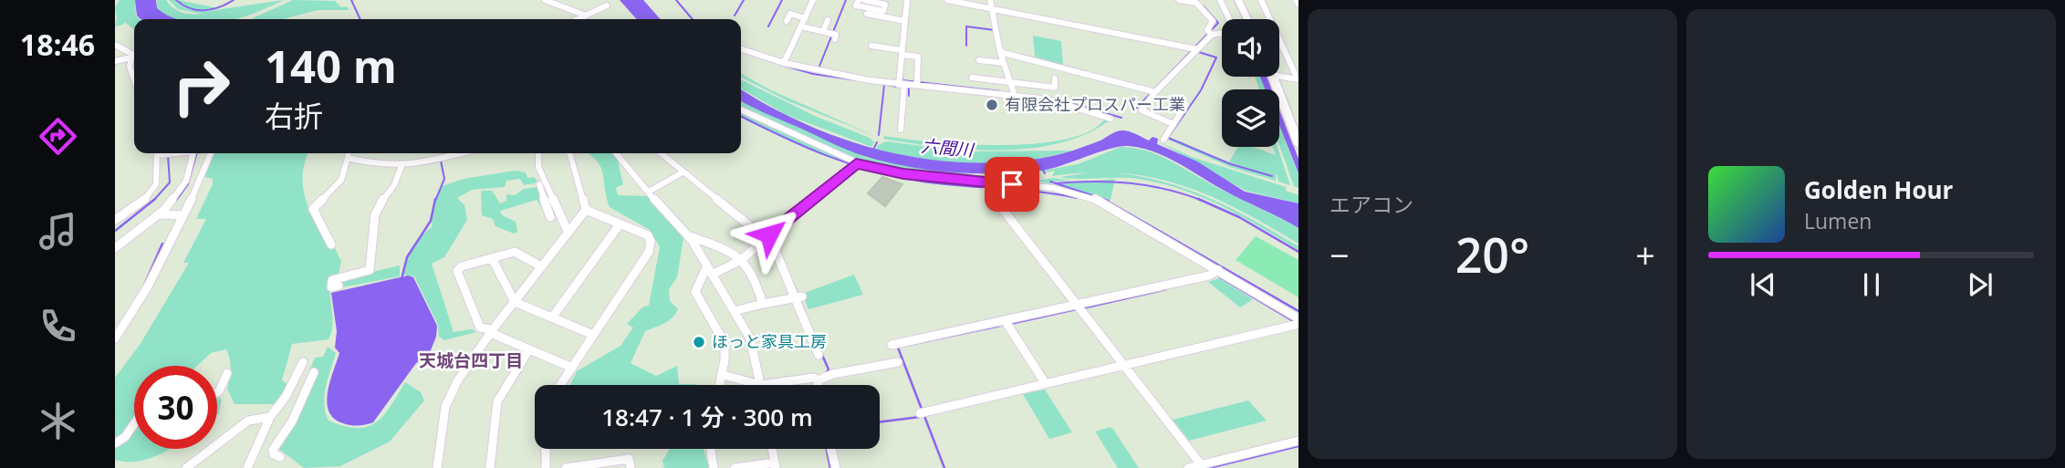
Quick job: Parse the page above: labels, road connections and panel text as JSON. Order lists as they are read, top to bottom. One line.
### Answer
{"districts":["天城台四丁目"],"water":["六間川"],"places":["有限会社プロスパー工業","ほっと家具工房"],"page":{"tabs":"18:46","tile":"エアコン","turn":["140 m","右折"],"song":["Golden Hour","Lumen"],"heat":["−","20°","+"],"limit":"30","trip":"18:47 · 1 分 · 300 m"}}
